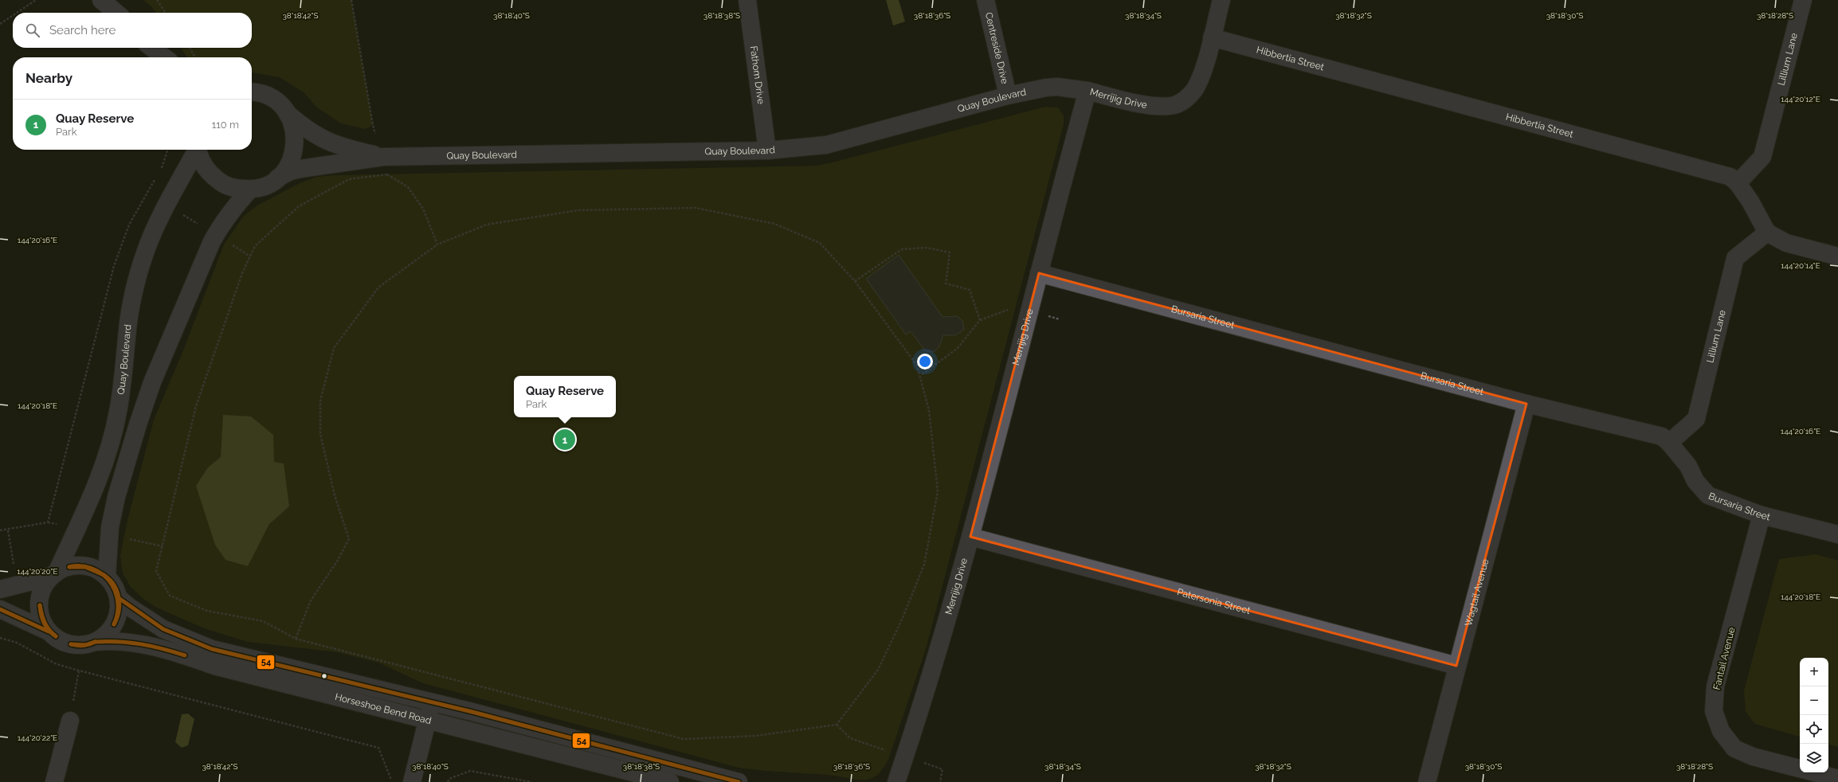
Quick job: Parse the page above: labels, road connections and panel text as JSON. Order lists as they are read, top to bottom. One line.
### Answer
{"streets":{"street":["Centreside Drive","Hibbertia Street","Lillium Lane","Fathom Drive","Merrijig Drive","Quay Boulevard","Bursaria Street","Wagtail Avenue","Patersonia Street","Fantail Avenue","Horseshoe Bend Road"]},"crossings":[["Centreside Drive","Quay Boulevard"],["Hibbertia Street","Lillium Lane"],["Hibbertia Street","Merrijig Drive"],["Lillium Lane","Bursaria Street"],["Fathom Drive","Quay Boulevard"],["Merrijig Drive","Quay Boulevard"],["Merrijig Drive","Bursaria Street"],["Merrijig Drive","Patersonia Street"],["Quay Boulevard","Horseshoe Bend Road"],["Bursaria Street","Wagtail Avenue"],["Bursaria Street","Fantail Avenue"],["Wagtail Avenue","Patersonia Street"]],"lines":["transit line 54"],"page":{"search":"Search here","heading":"Nearby","list":[{"mark":"1","name":"Quay Reserve","note":"Park","value":"110 m"}],"popup":["Quay Reserve","Park"],"pins":"1","map_buttons":["+","−"]},"coordinates":["38°18'42\"S","38°18'40\"S","38°18'38\"S","38°18'36\"S","38°18'34\"S","38°18'32\"S","38°18'30\"S","38°18'28\"S","144°20'12\"E","144°20'16\"E","144°20'14\"E","144°20'18\"E","144°20'20\"E","144°20'22\"E"]}
